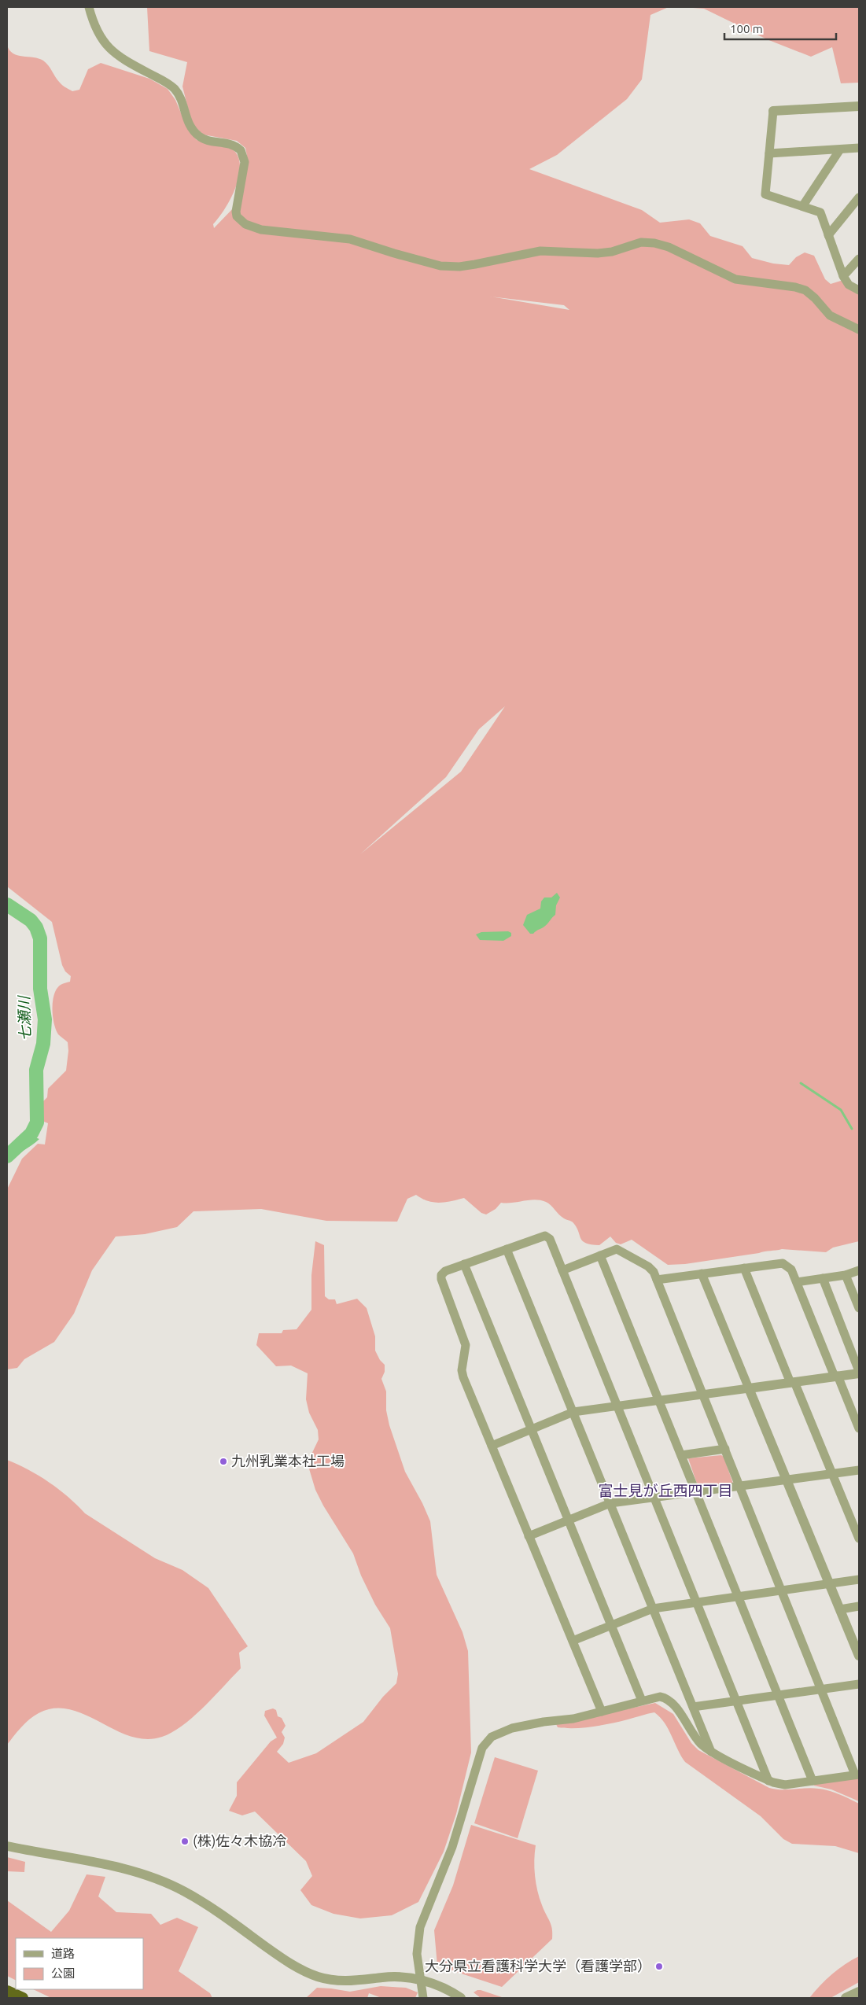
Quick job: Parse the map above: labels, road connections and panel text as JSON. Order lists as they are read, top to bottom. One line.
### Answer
{"districts":["富士見が丘西四丁目"],"water":["七瀬川"],"places":["九州乳業本社工場","(株)佐々木協冷","大分県立看護科学大学（看護学部）"],"legend":["道路","公園"],"scale_bar":"100 m"}
